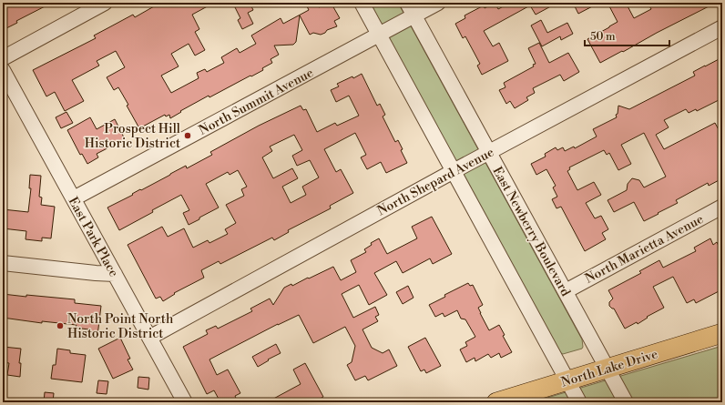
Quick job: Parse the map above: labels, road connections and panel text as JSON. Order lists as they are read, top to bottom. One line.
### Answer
{"streets":{"main road":["North Lake Drive"],"street":["North Summit Avenue","North Shepard Avenue","East Newberry Boulevard","East Park Place","North Marietta Avenue"]},"crossings":[["North Summit Avenue","East Newberry Boulevard"],["North Summit Avenue","East Park Place"],["North Shepard Avenue","East Newberry Boulevard"],["North Shepard Avenue","East Park Place"],["East Newberry Boulevard","North Marietta Avenue"],["East Newberry Boulevard","North Lake Drive"]],"places":["Prospect Hill Historic District","North Point North Historic District"],"scale_bar":"50 m"}
